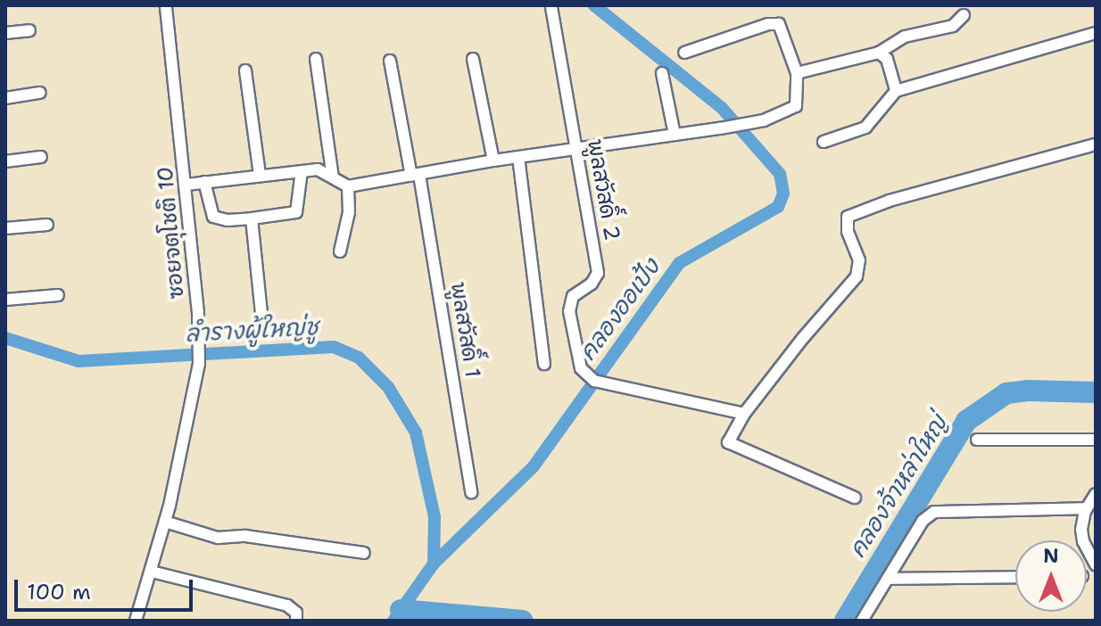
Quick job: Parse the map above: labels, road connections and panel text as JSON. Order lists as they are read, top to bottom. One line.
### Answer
{"streets":{"street":["พูลสวัสดิ์ 2","ซอยจตุโชติ 10","พูลสวัสดิ์ 1"]},"water":["คลองออเป้ง","ลำรางผู้ใหญ่ชู","คลองจ้าหล่าใหญ่"],"scale_bar":"100 m","north":"top"}
